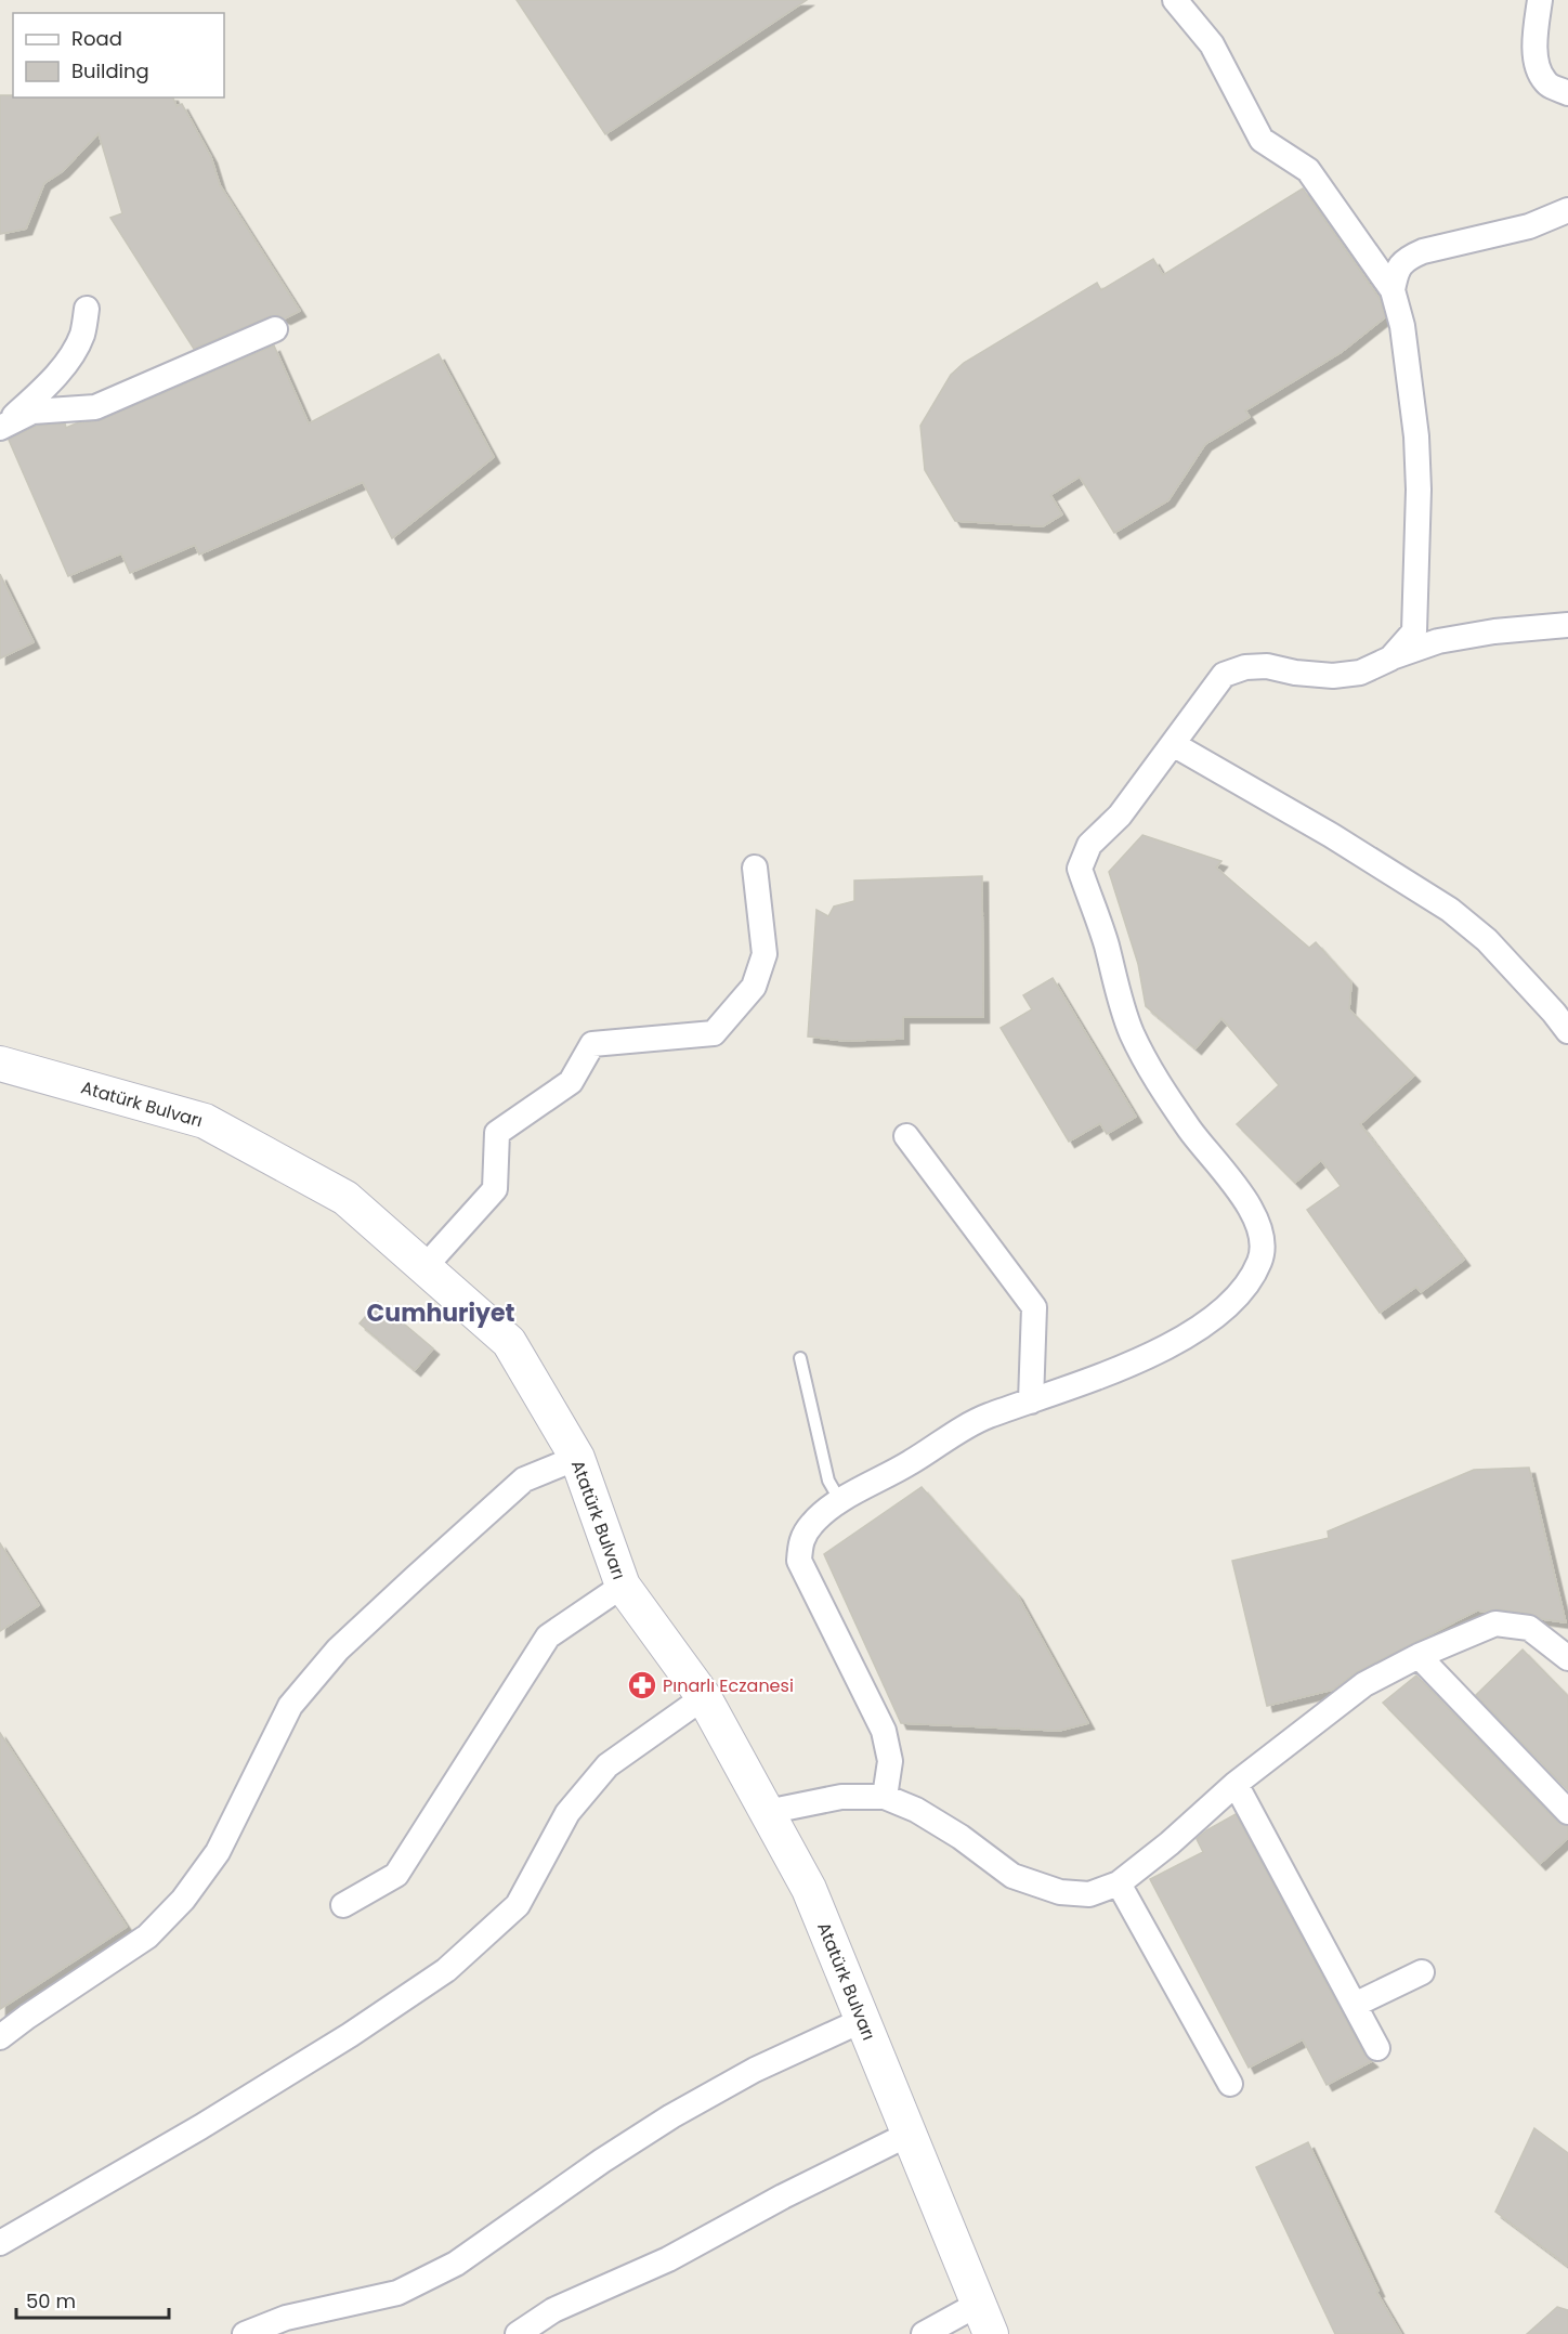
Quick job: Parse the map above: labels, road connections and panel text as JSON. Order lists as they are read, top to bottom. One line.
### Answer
{"streets":{"street":["Atatürk Bulvarı"]},"districts":["Cumhuriyet"],"places":{"pharmacy":["Pınarlı Eczanesi"]},"legend":["Road","Building"],"scale_bar":"50 m"}
